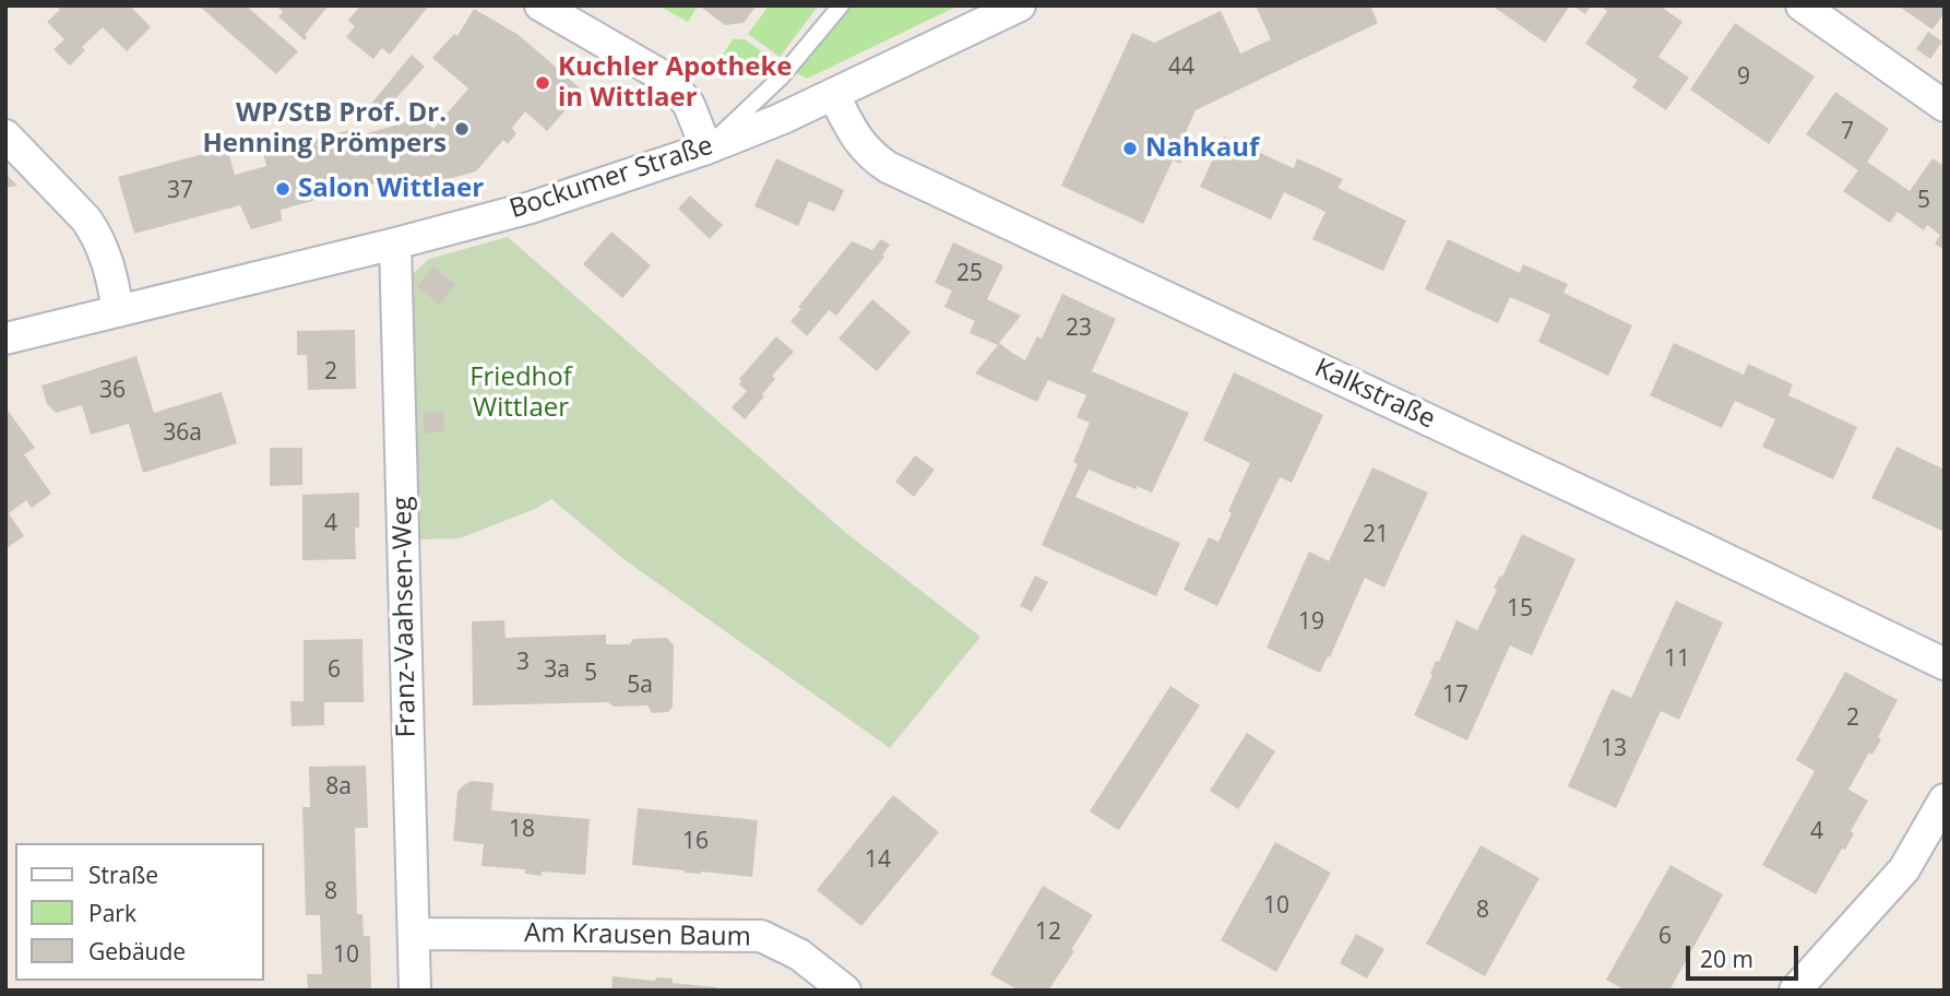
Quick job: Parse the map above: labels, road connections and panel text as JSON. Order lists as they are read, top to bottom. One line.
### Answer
{"streets":{"street":["Bockumer Straße","Kalkstraße","Franz-Vaahsen-Weg","Am Krausen Baum"]},"crossings":[["Bockumer Straße","Kalkstraße"],["Bockumer Straße","Franz-Vaahsen-Weg"],["Franz-Vaahsen-Weg","Am Krausen Baum"]],"parks":["Friedhof Wittlaer"],"places":["Kuchler Apotheke in Wittlaer","WP/StB Prof. Dr. Henning Prömpers","Nahkauf","Salon Wittlaer"],"house_numbers":["44","9","7","37","5","25","23","2","36","36a","4","21","15","19","11","3","6","3a","5","5a","17","2","13","8a","18","4","16","14","8","10","8","12","6","10"],"legend":["Straße","Park","Gebäude"],"scale_bar":"20 m"}
